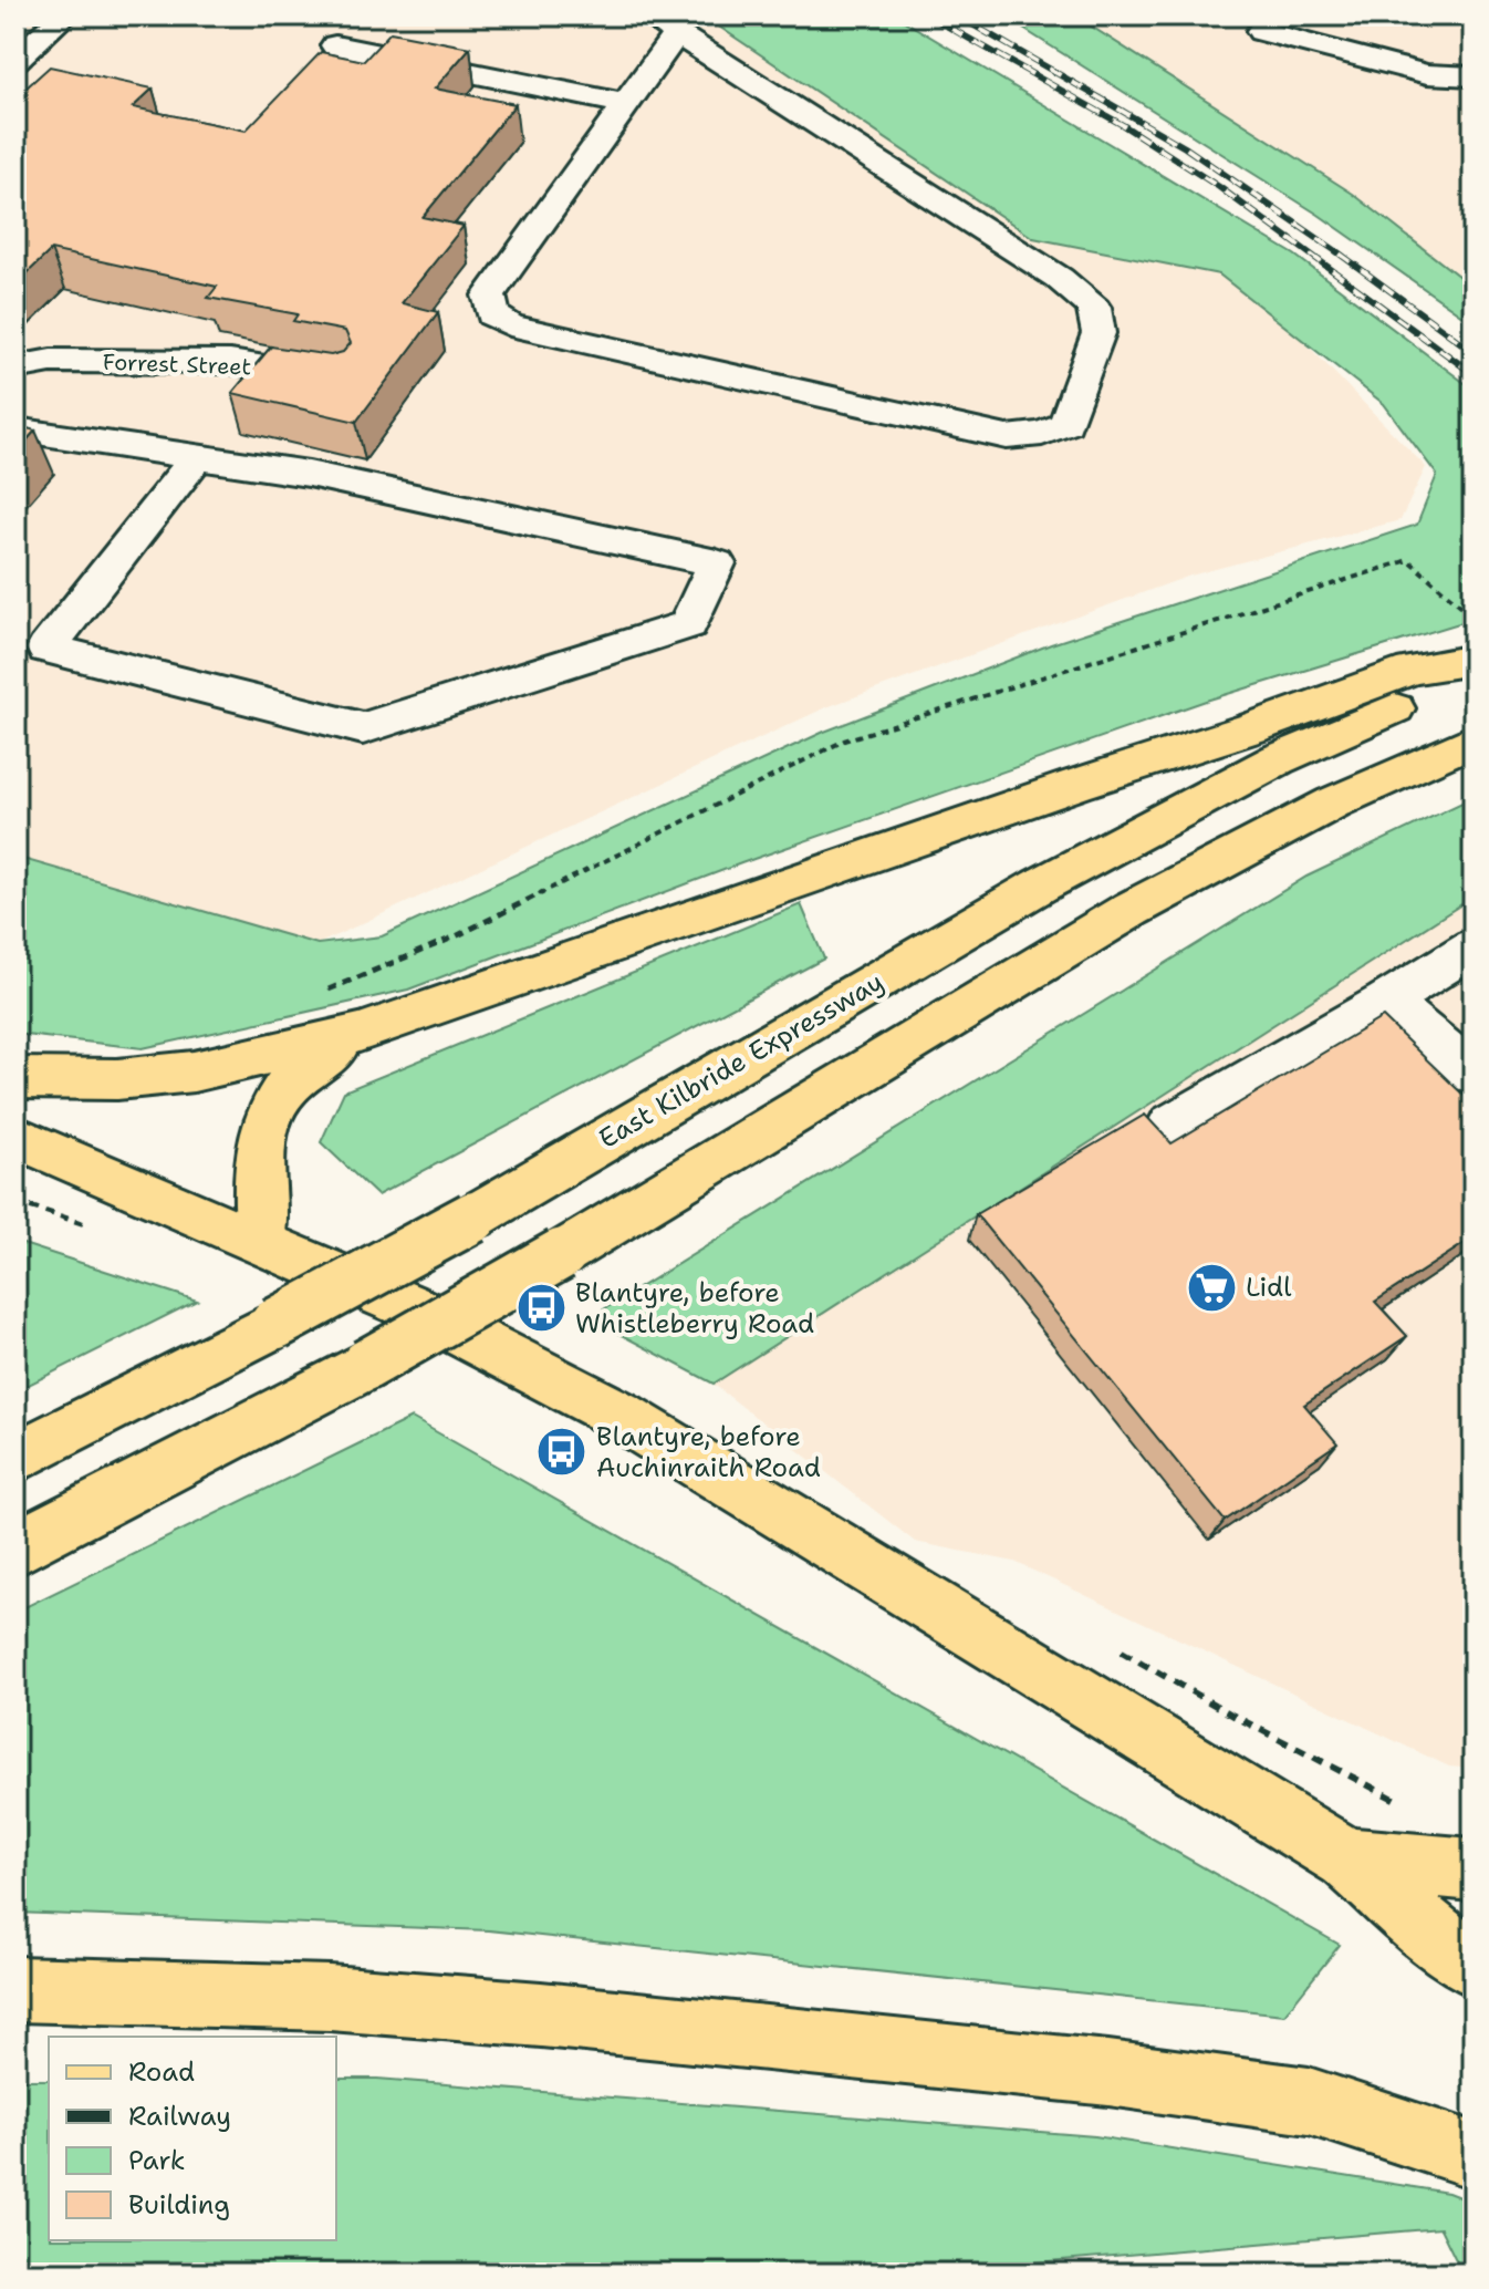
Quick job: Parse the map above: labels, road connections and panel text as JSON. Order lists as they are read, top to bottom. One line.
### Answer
{"streets":{"main road":["East Kilbride Expressway"],"street":["Forrest Street"]},"places":{"supermarket":["Lidl"],"bus stop":["Blantyre, before Whistleberry Road","Blantyre, before Auchinraith Road"]},"legend":["Road","Railway","Park","Building"]}
